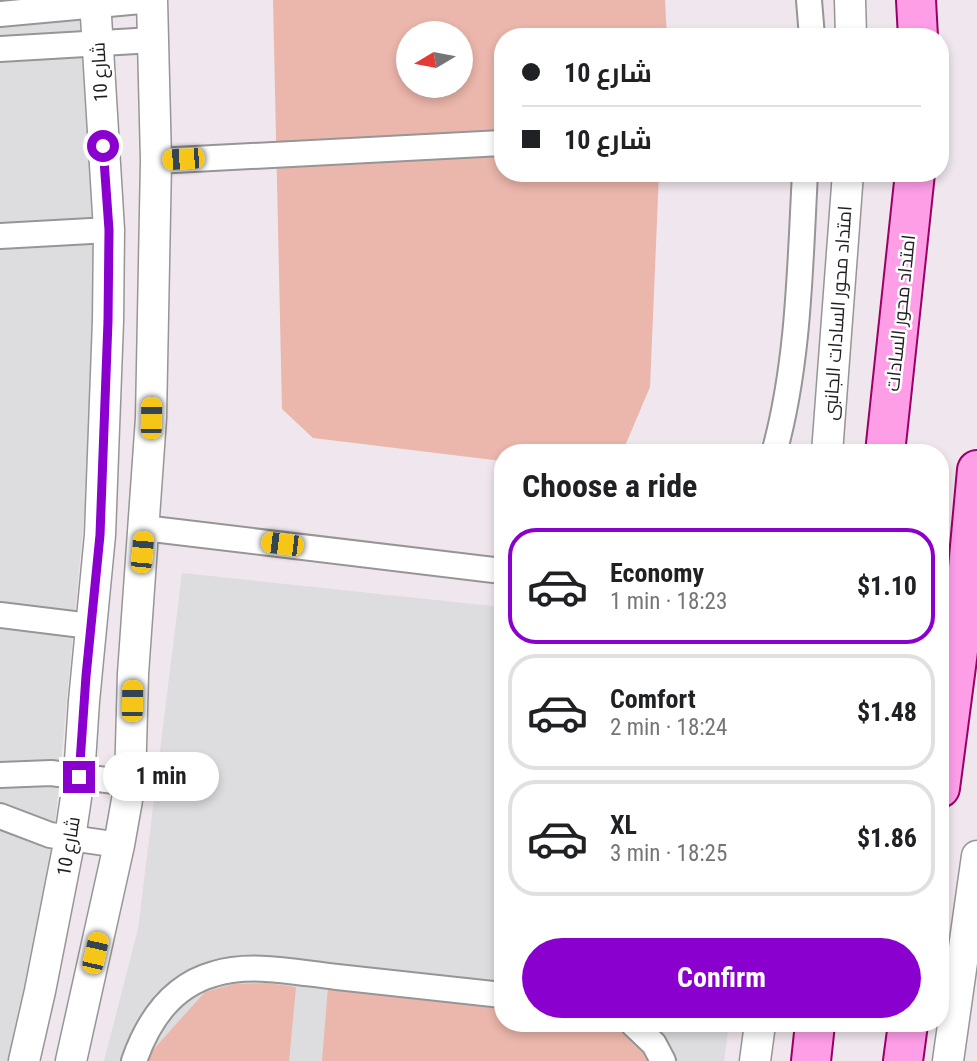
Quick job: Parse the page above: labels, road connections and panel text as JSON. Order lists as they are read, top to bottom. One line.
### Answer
{"streets":{"main road":["امتداد محور السادات"],"street":["شارع 10","امتداد محور السادات الجانبى"]},"north":"left","page":{"banner":["شارع 10","شارع 10"],"heading":"Choose a ride","list":[{"name":"Economy","note":"1 min · 18:23","value":"$1.10"},{"name":"Comfort","note":"2 min · 18:24","value":"$1.48"},{"name":"XL","note":"3 min · 18:25","value":"$1.86"}],"bubble":"1 min","buttons":"Confirm"}}
